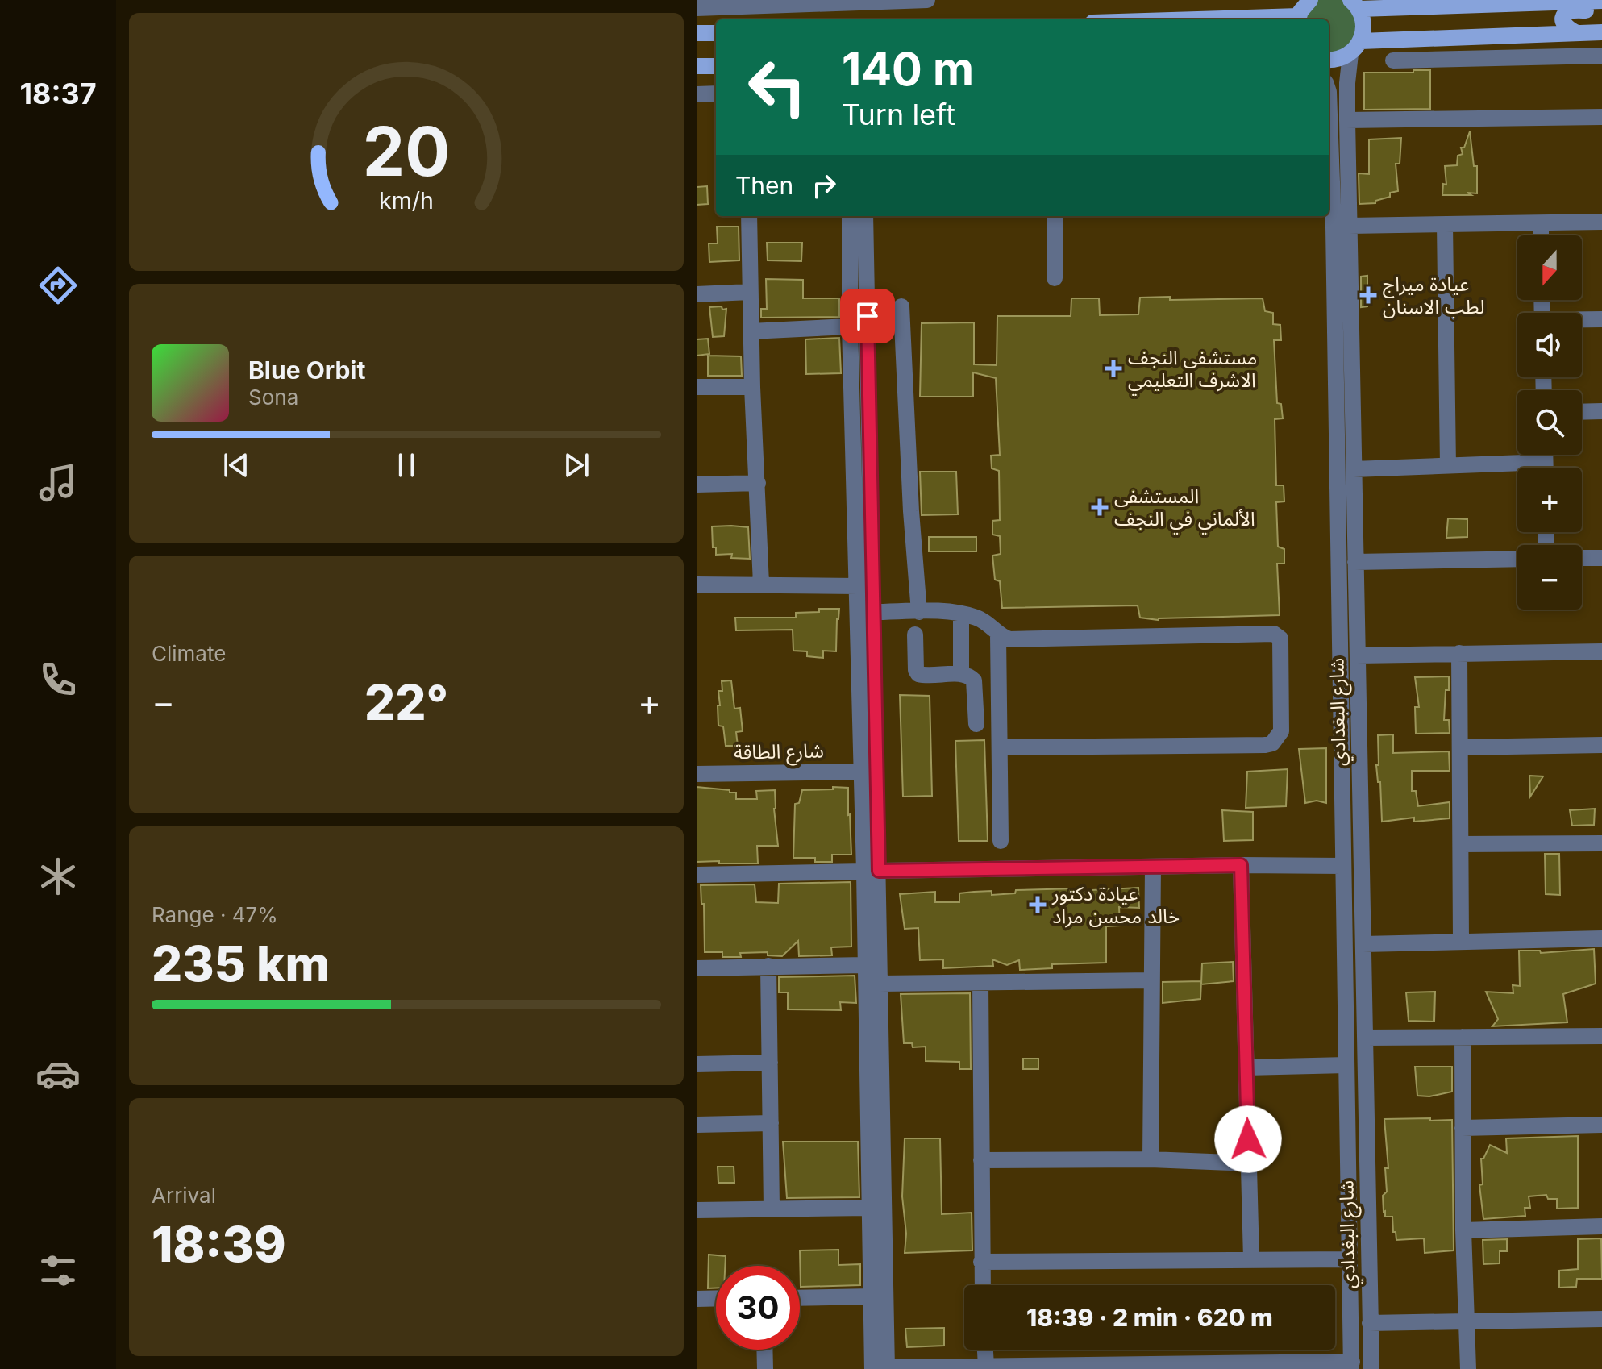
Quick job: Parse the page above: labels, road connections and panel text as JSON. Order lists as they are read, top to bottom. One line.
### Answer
{"streets":{"street":["شارع البغدادي","شارع الطاقة"]},"places":{"health":["عيادة ميراج لطب الاسنان","مستشفى النجف الاشرف التعليمي","المستشفى الألماني في النجف","عيادة دكتور خالد محسن مراد"]},"north":"bottom","page":{"tabs":"18:37","turn":["140 m","Turn left"],"then":"Then","map_buttons":["+","−"],"song":["Blue Orbit","Sona"],"tile":["Climate",["Range · 47%","235 km"],["Arrival","18:39"]],"heat":["−","22°","+"],"limit":"30","trip":"18:39 · 2 min · 620 m","gauge":["20","km/h"]}}
